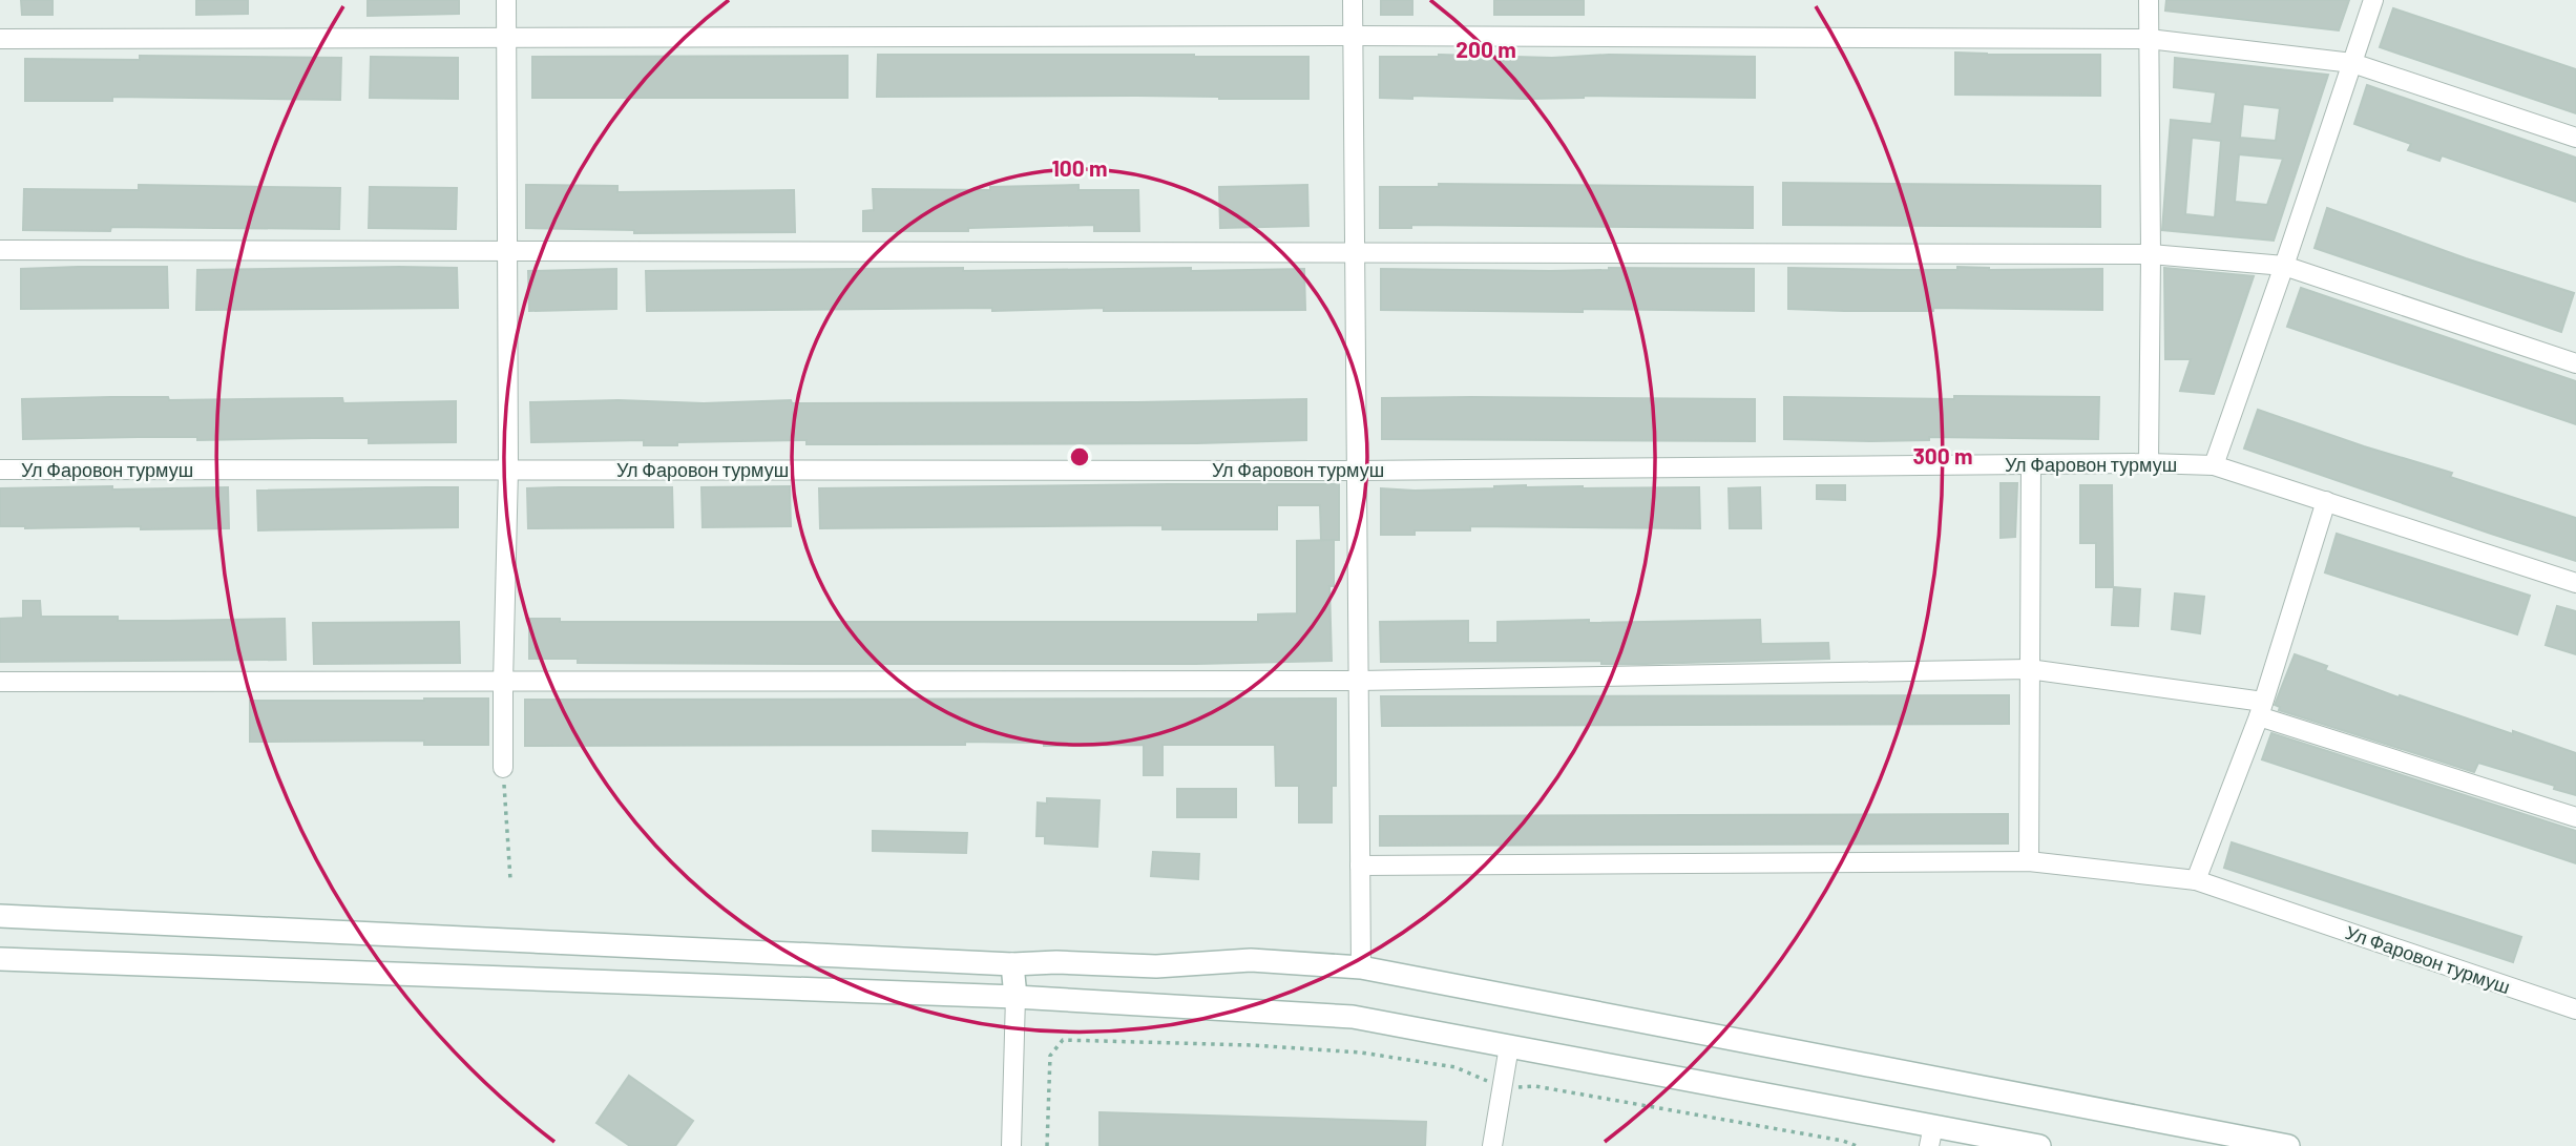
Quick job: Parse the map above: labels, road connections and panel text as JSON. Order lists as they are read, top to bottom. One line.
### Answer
{"streets":{"street":["Ул Фаровон турмуш"]},"rings":["200 m","100 m","300 m"]}
